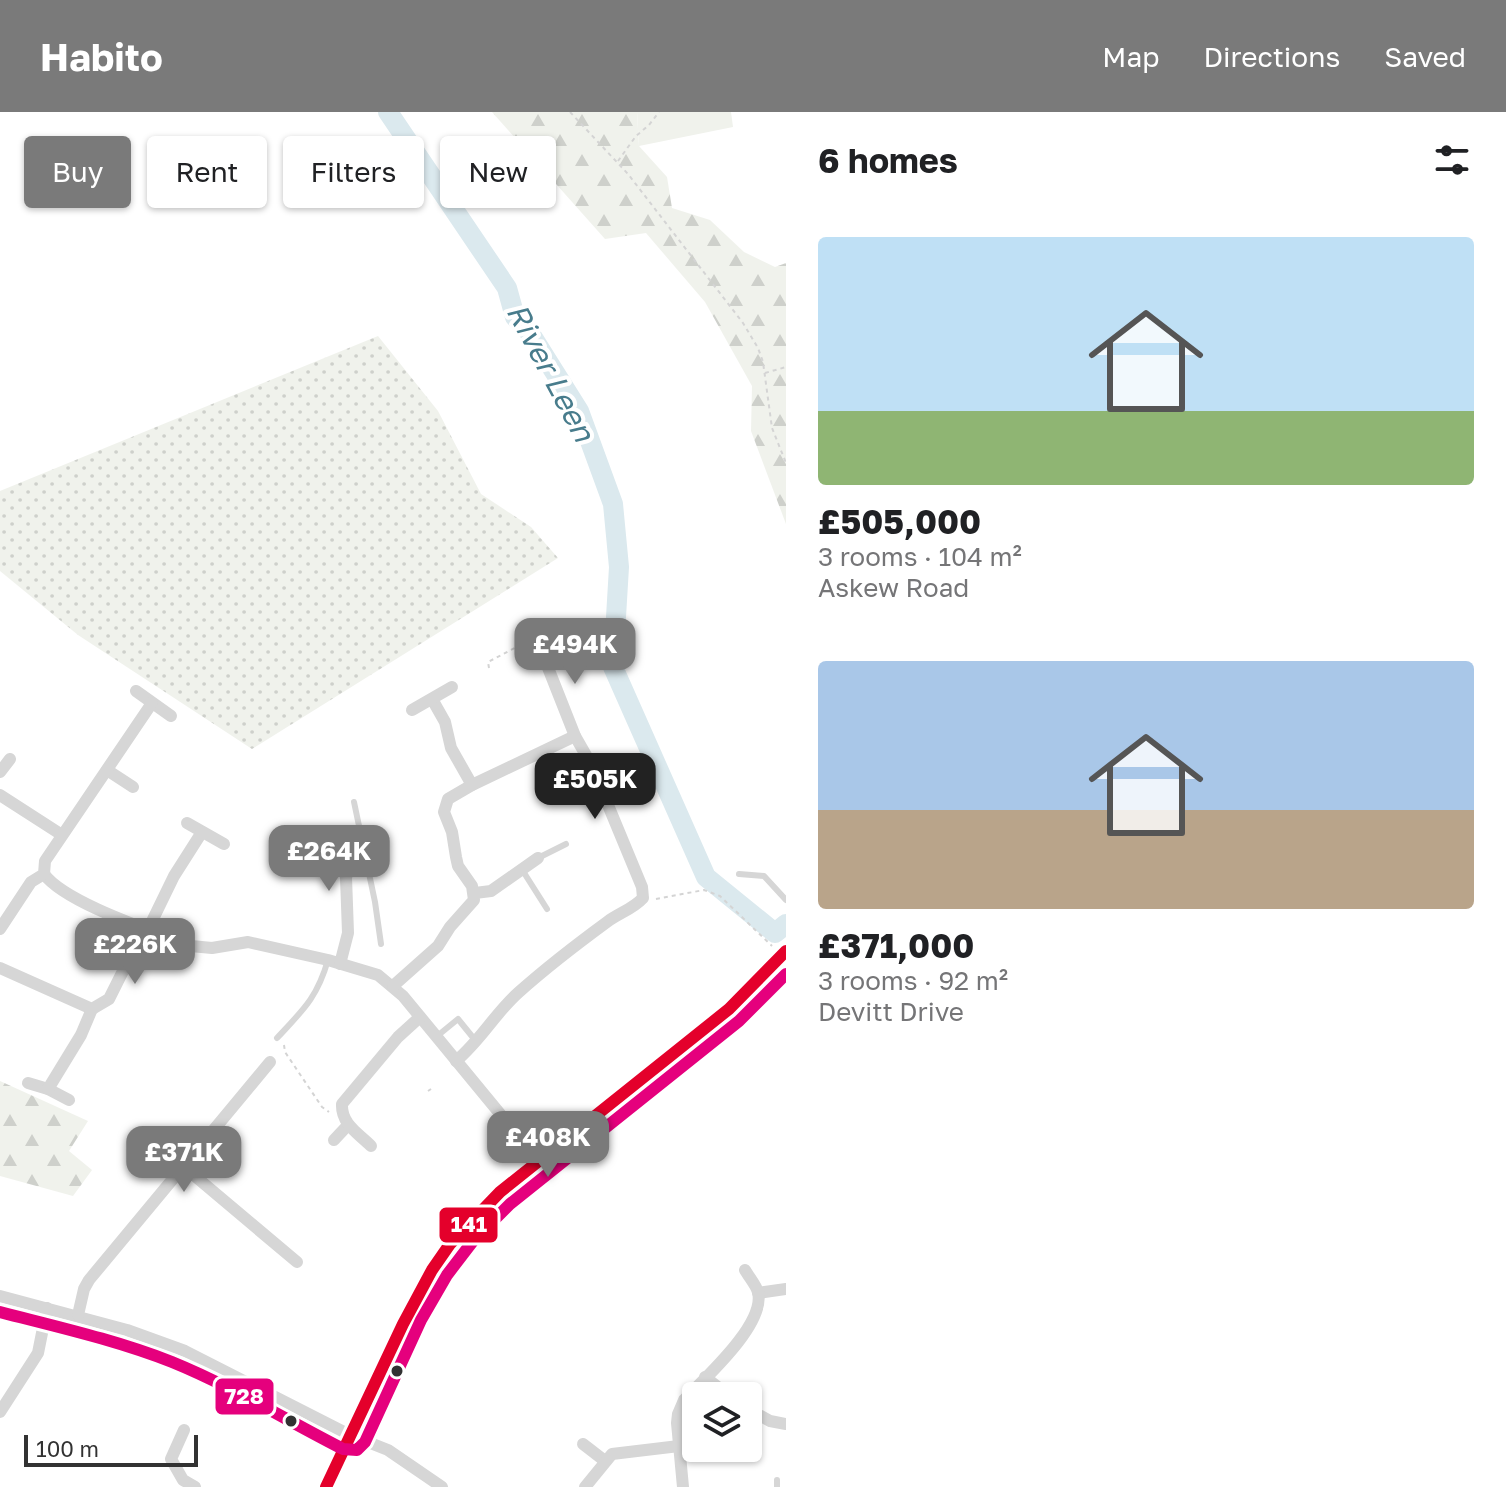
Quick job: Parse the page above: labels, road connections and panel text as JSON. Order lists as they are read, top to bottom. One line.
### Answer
{"water":["River Leen"],"lines":["transit line 141","transit line 728"],"scale_bar":"100 m","page":{"header":"Habito","nav":["Map","Directions","Saved"],"heading":"6 homes","chip":["Buy","Rent","Filters","New"],"list":[{"name":"£505,000","note":"3 rooms · 104 m² · Askew Road"},{"name":"£371,000","note":"3 rooms · 92 m² · Devitt Drive"}],"price":["£494K","£505K","£264K","£226K","£408K","£371K"],"scale":"100 m"}}
